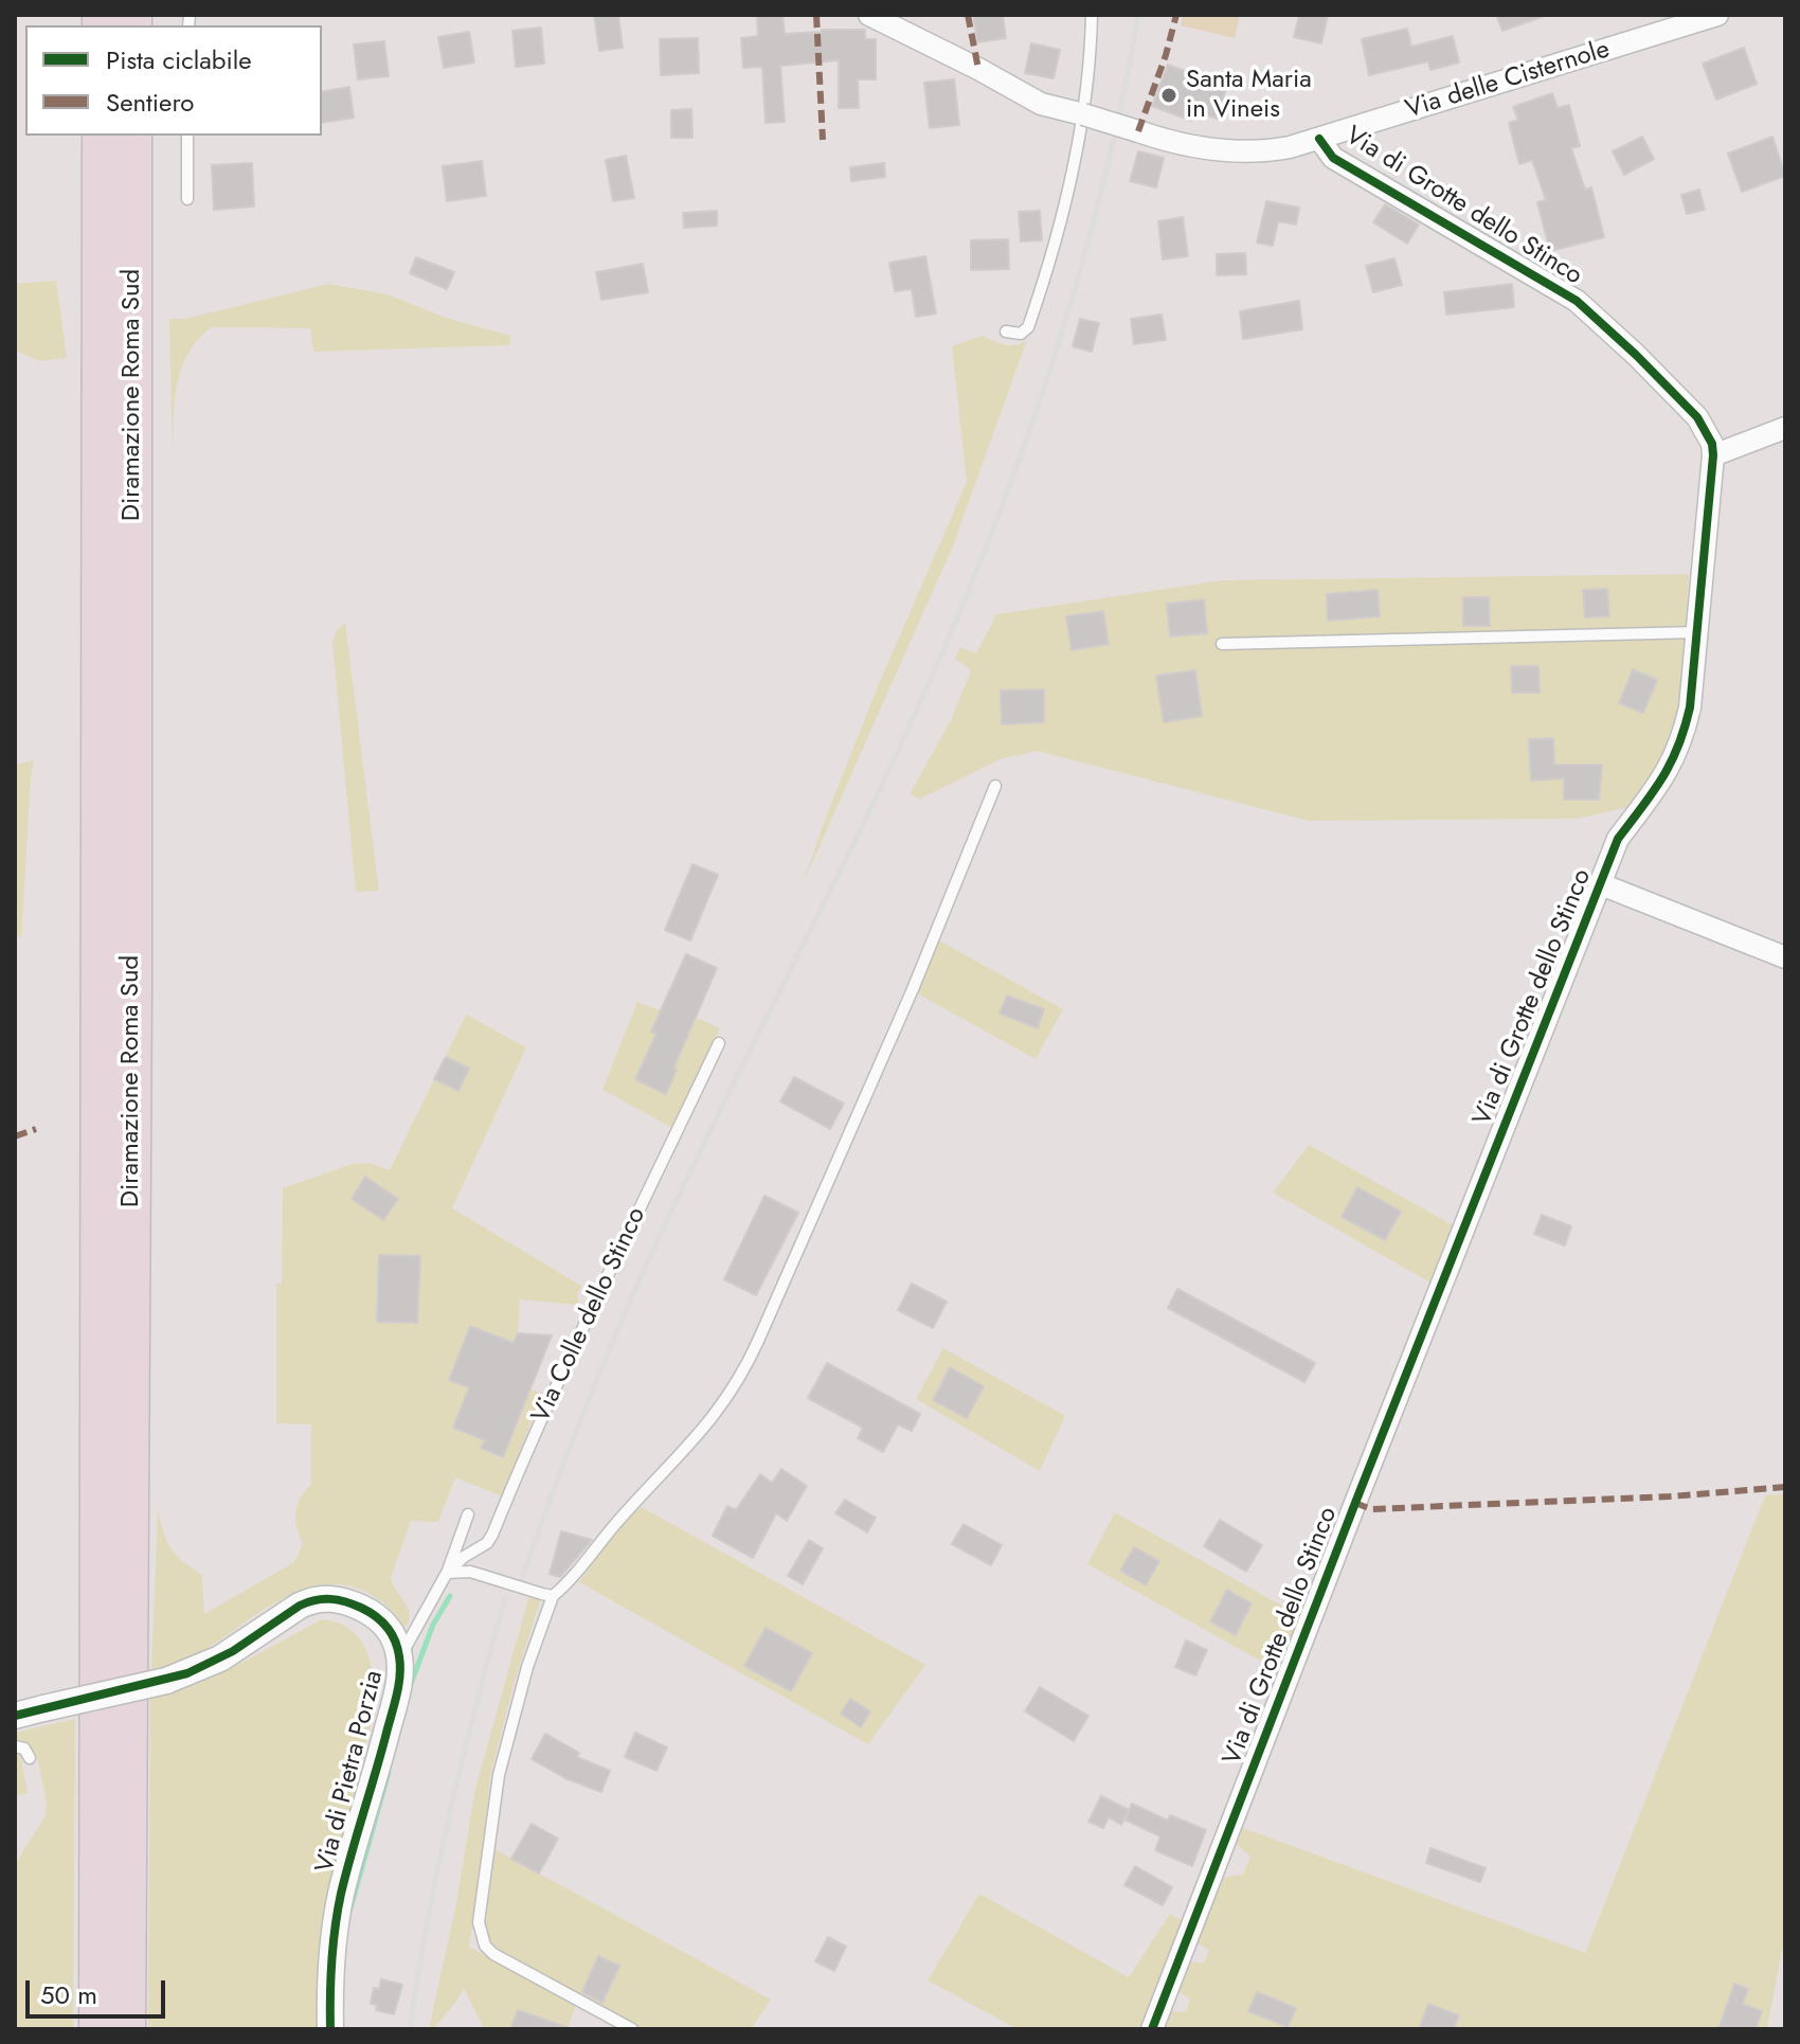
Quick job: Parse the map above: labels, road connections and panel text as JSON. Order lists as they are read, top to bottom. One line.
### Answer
{"streets":{"highway":["Diramazione Roma Sud"],"street":["Via delle Cisternole","Via di Grotte dello Stinco","Via di Pietra Porzia"],"lane":["Via Colle dello Stinco"]},"crossings":[["Via delle Cisternole","Via di Grotte dello Stinco"],["Via Colle dello Stinco","Via di Pietra Porzia"]],"places":["Santa Maria in Vineis"],"legend":["Pista ciclabile","Sentiero"],"scale_bar":"50 m"}
